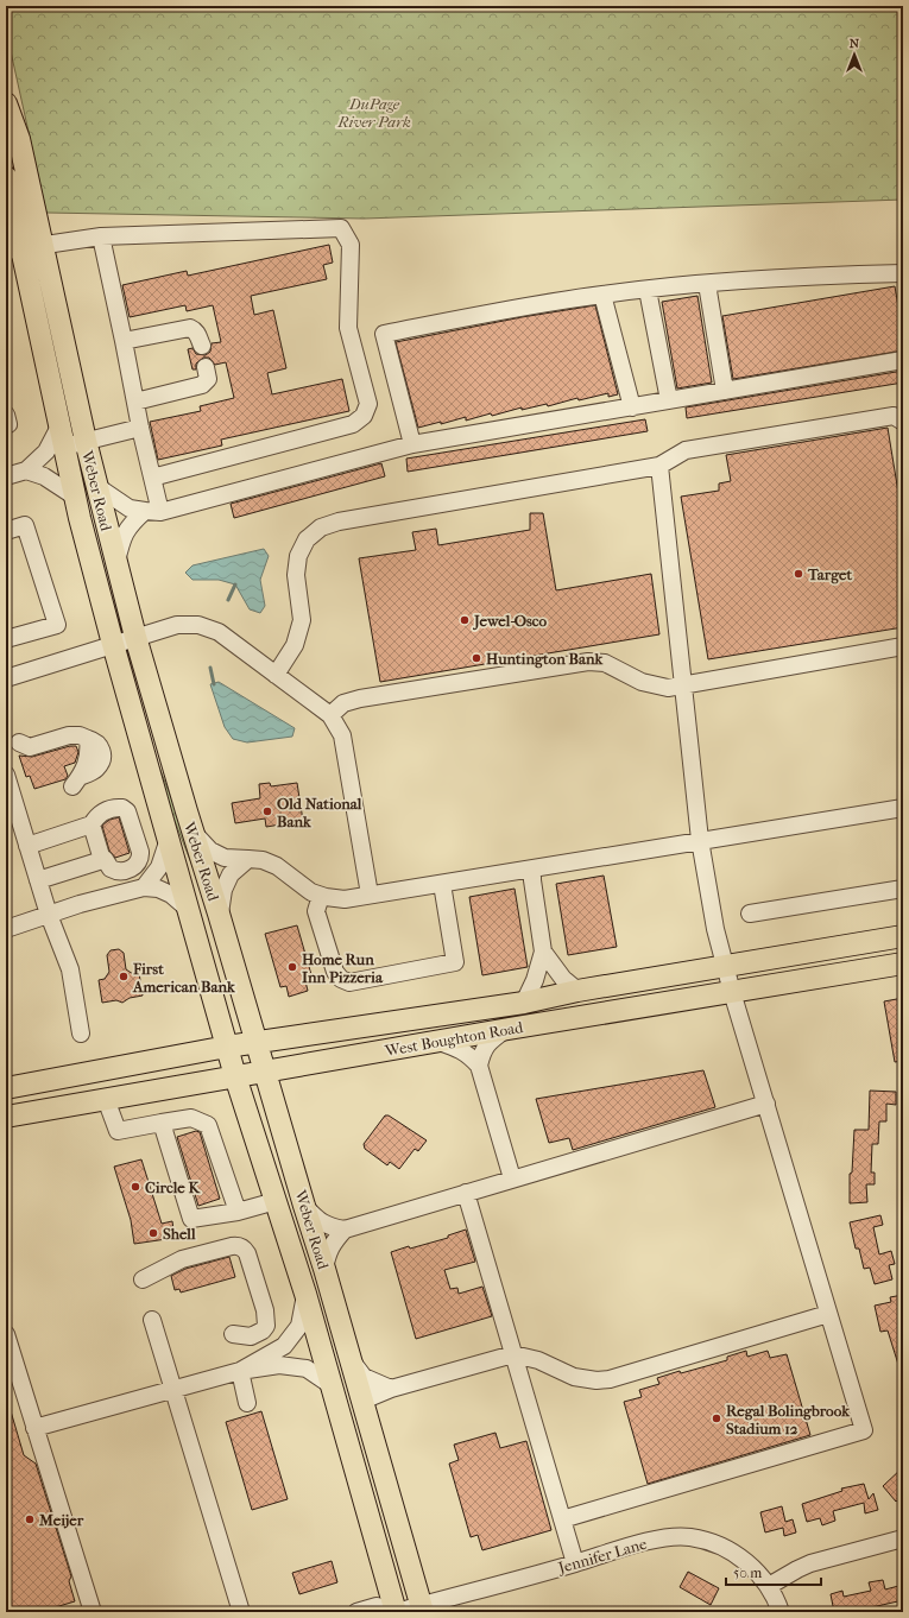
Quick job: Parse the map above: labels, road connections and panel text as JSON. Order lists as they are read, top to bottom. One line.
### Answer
{"streets":{"main road":["Weber Road","West Boughton Road"],"street":["Jennifer Lane"]},"crossings":[["Weber Road","West Boughton Road"],["Weber Road","Jennifer Lane"]],"parks":["DuPage River Park"],"places":["Target","Jewel-Osco","Huntington Bank","Old National Bank","Home Run Inn Pizzeria","First American Bank","Circle K","Shell","Regal Bolingbrook Stadium 12","Meijer"],"scale_bar":"50 m","north":"top"}
